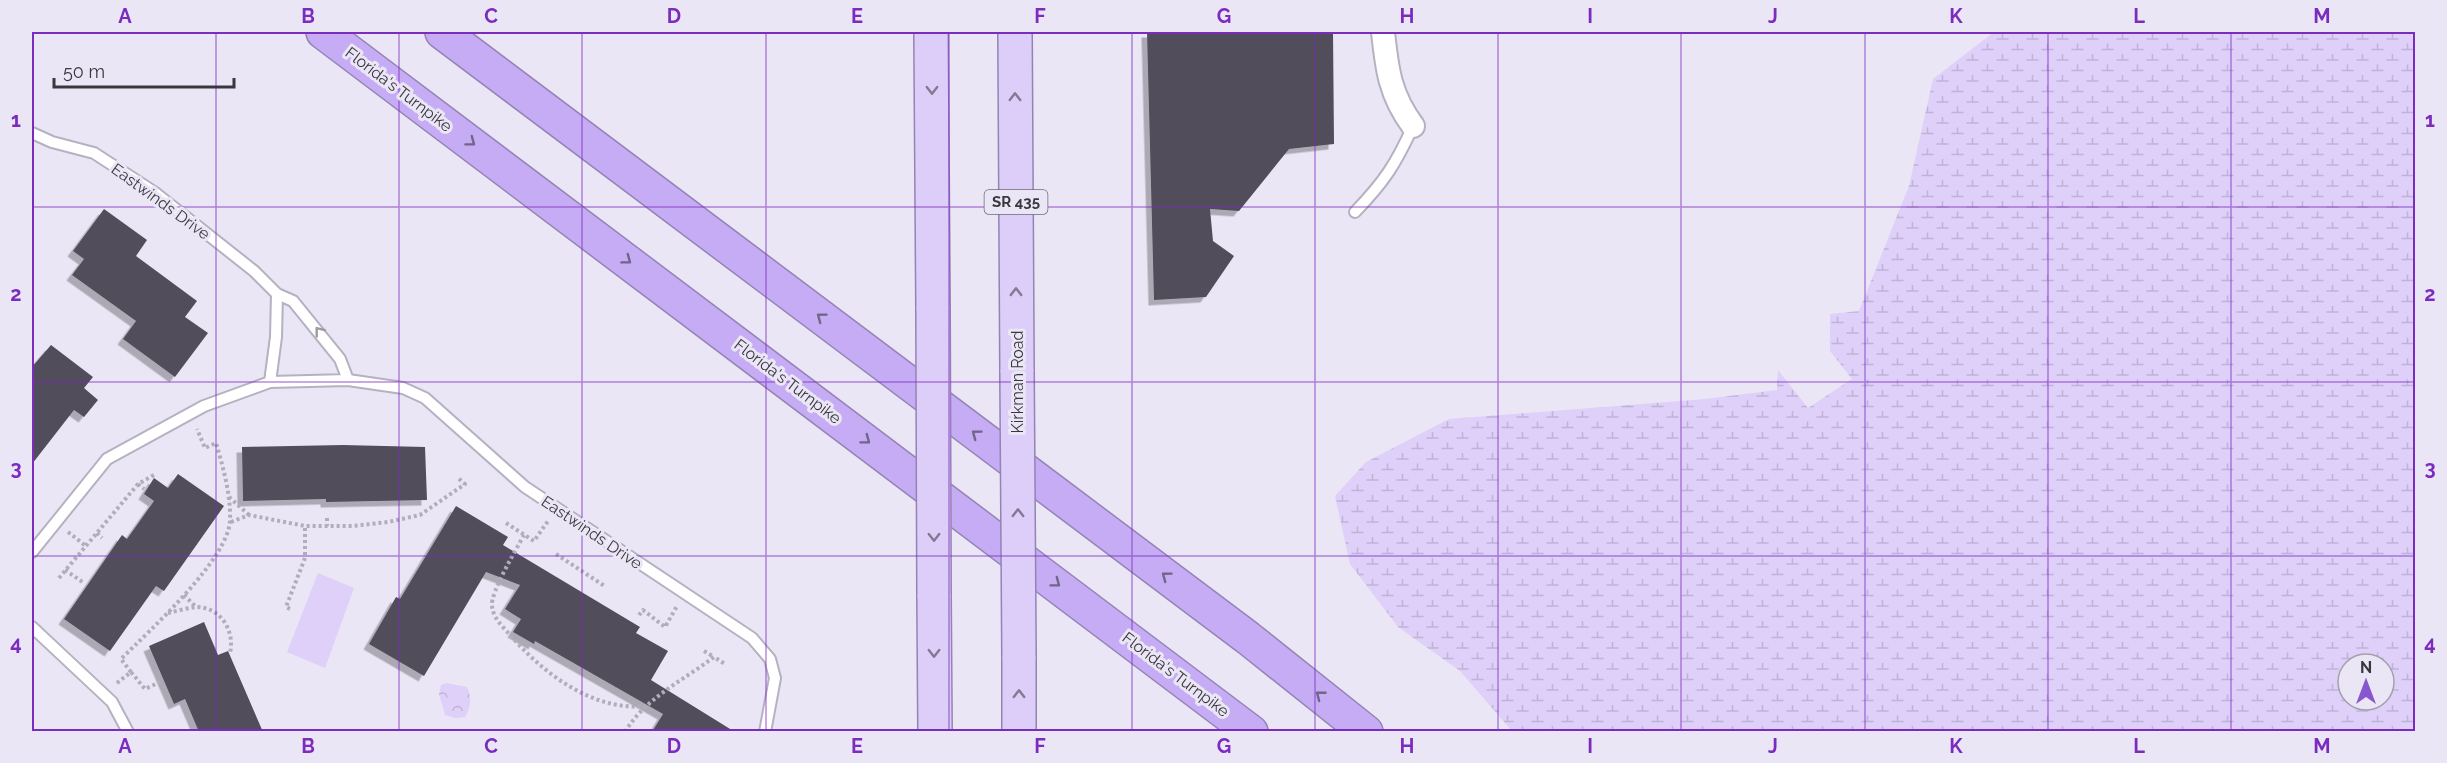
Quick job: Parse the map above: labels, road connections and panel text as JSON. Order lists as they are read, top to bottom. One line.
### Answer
{"streets":{"highway":["Florida's Turnpike"],"main road":["SR 435","Kirkman Road"],"lane":["Eastwinds Drive"]},"scale_bar":"50 m","north":"top","grid":{"columns":["A","B","C","D","E","F","G","H","I","J","K","L","M"],"rows":["1","2","3","4"]}}
